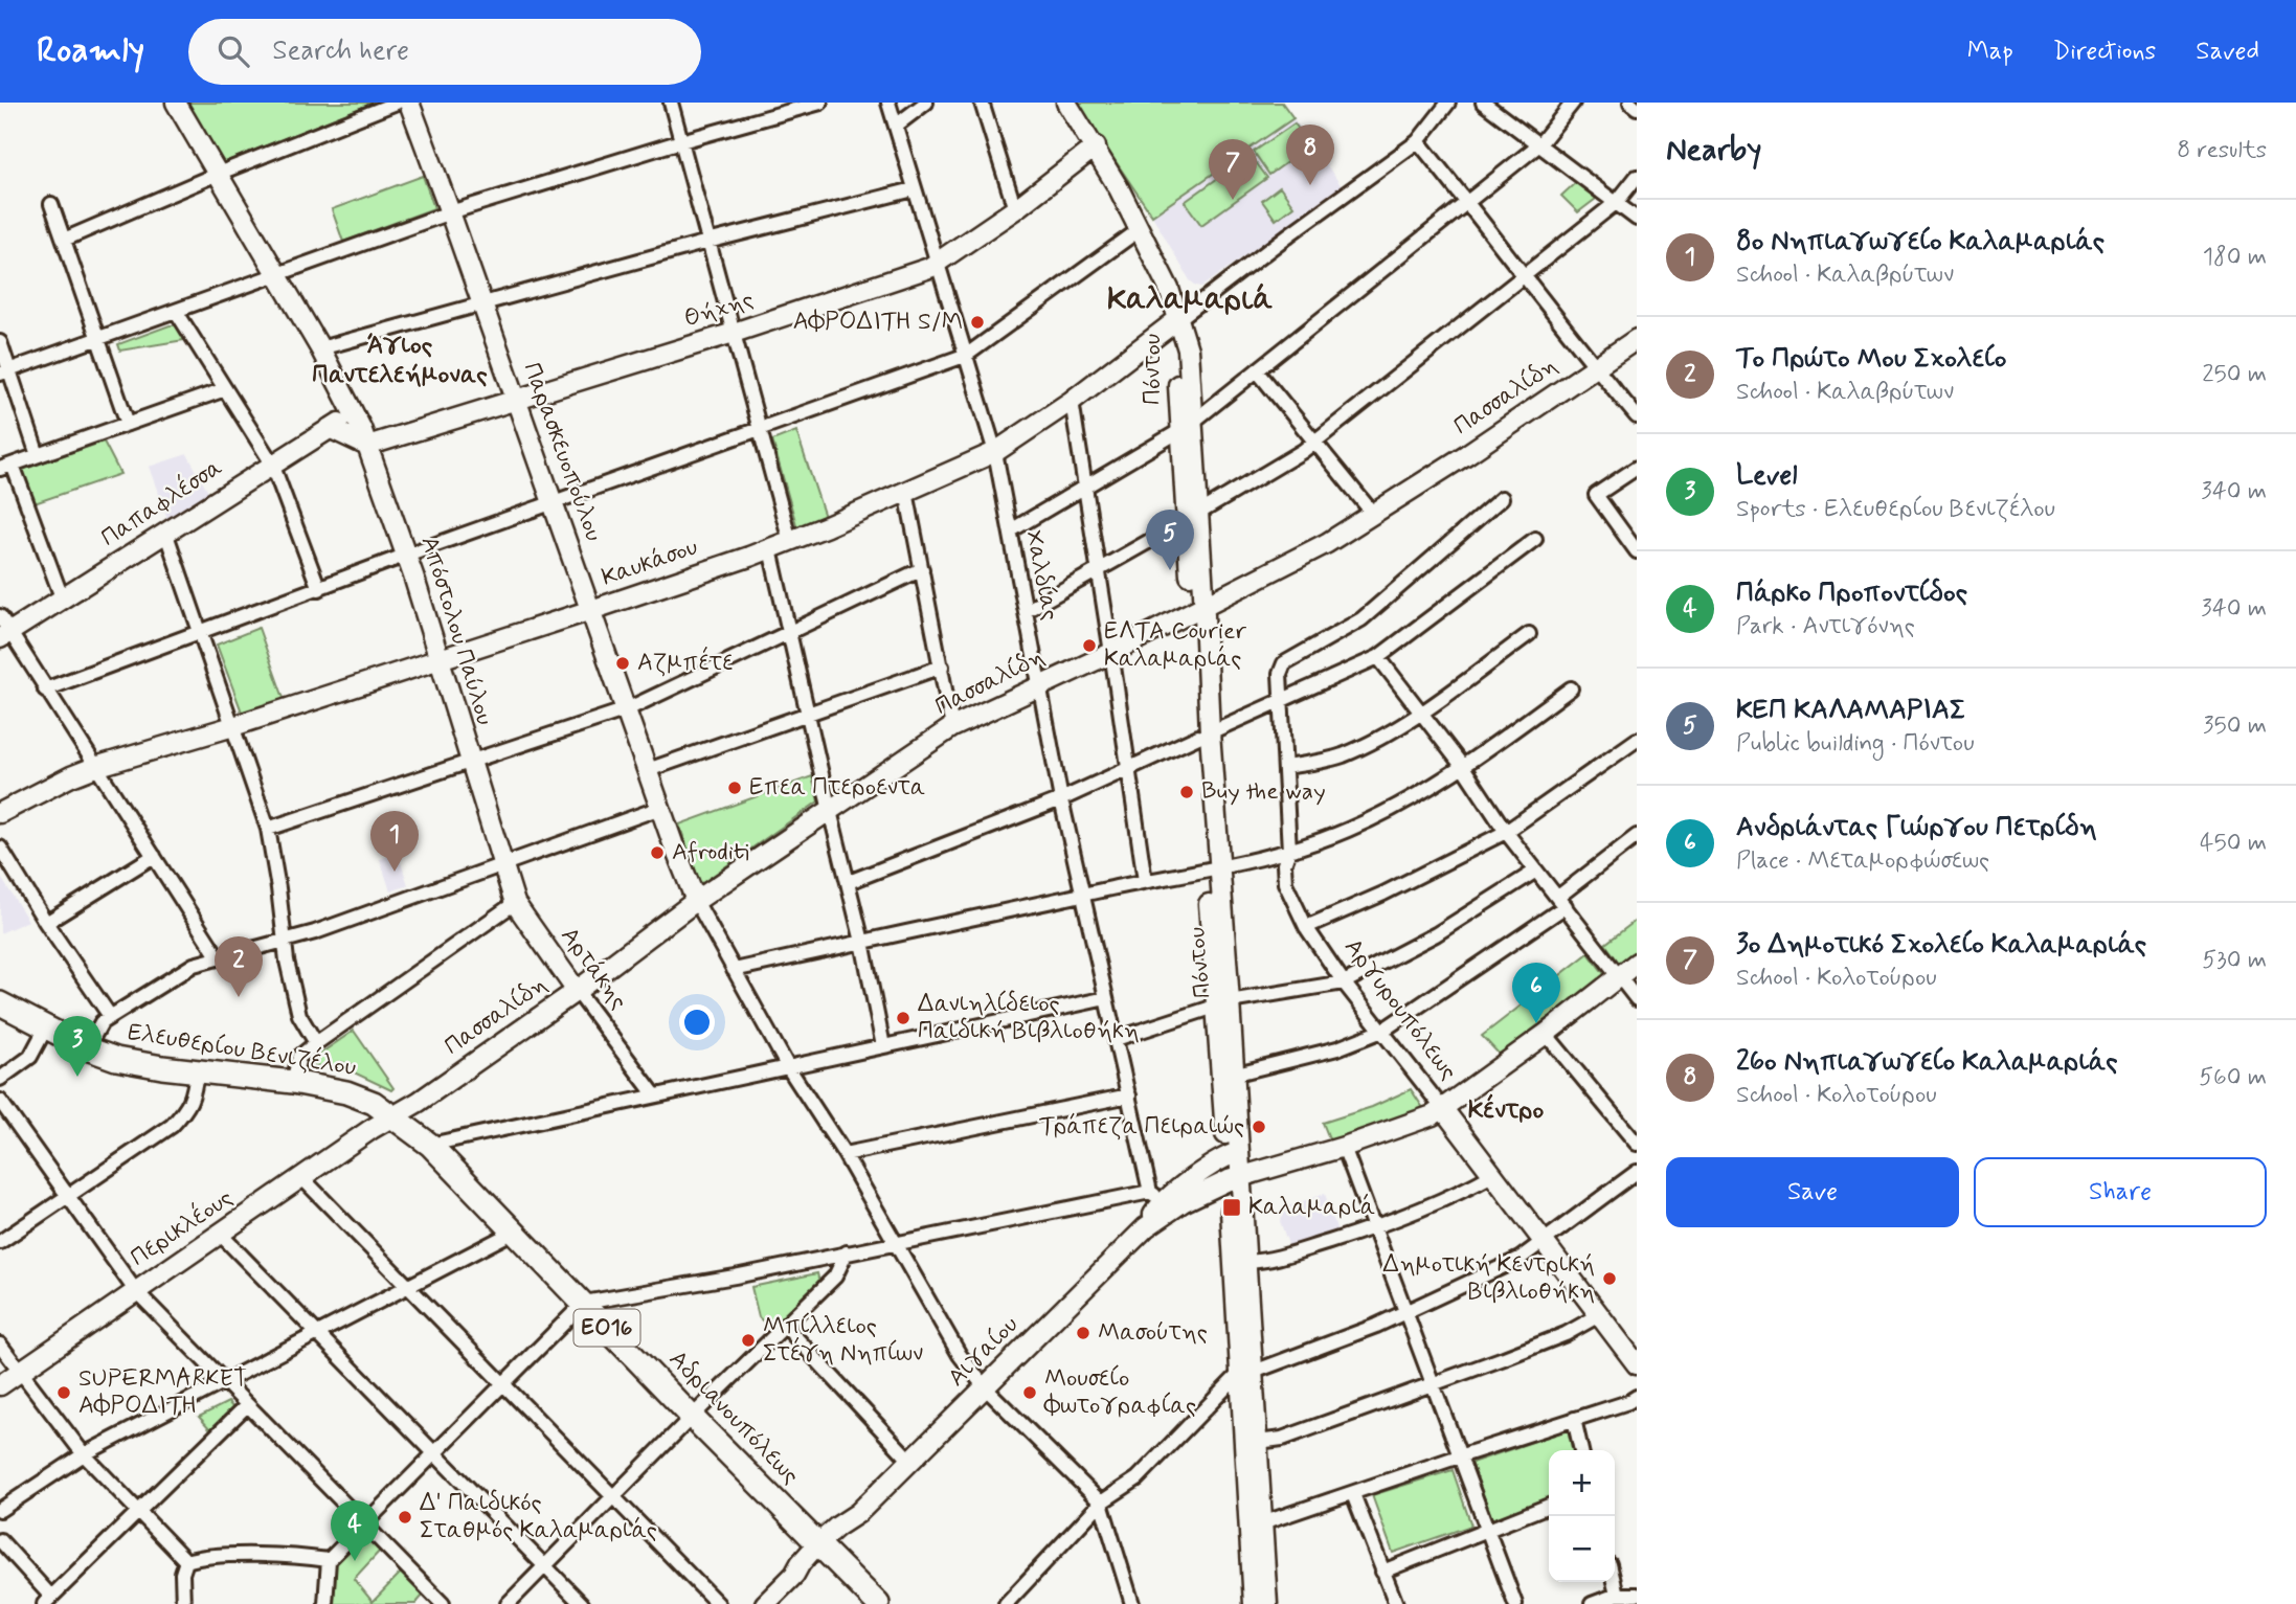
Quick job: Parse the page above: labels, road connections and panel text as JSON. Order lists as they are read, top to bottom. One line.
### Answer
{"streets":{"main road":["Θήχης","Πόντου","Πασσαλίδη","Παρασκευοπούλου","Παπαφλέσσα","Καυκάσου","Απόστολου Παύλου","Αρτάκης","Αργυρουπόλεως","Ελευθερίου Βενιζέλου","Περικλέους","ΕΟ16","Αιγαίου","Αδριανουπόλεως"],"street":["Χαλδίας"]},"crossings":[["Θήχης","Πόντου"],["Θήχης","Παρασκευοπούλου"],["Θήχης","Χαλδίας"],["Θήχης","Απόστολου Παύλου"],["Πόντου","Πασσαλίδη"],["Πόντου","Καυκάσου"],["Πόντου","Αιγαίου"],["Πασσαλίδη","Παρασκευοπούλου"],["Πασσαλίδη","Χαλδίας"],["Πασσαλίδη","Αρτάκης"],["Πασσαλίδη","Ελευθερίου Βενιζέλου"],["Πασσαλίδη","Περικλέους"],["Πασσαλίδη","Αδριανουπόλεως"],["Παρασκευοπούλου","Καυκάσου"],["Παπαφλέσσα","Απόστολου Παύλου"],["Καυκάσου","Χαλδίας"],["Καυκάσου","Απόστολου Παύλου"],["Χαλδίας","Αιγαίου"],["Απόστολου Παύλου","Αρτάκης"],["Αργυρουπόλεως","Αιγαίου"],["Ελευθερίου Βενιζέλου","Περικλέους"],["Ελευθερίου Βενιζέλου","Αδριανουπόλεως"],["Περικλέους","Αδριανουπόλεως"],["Αιγαίου","Αδριανουπόλεως"]],"districts":["Καλαμαριά","Άγιος Παντελεήμονας","Κέντρο"],"places":{"other":["ΑΦΡΟΔΙΤΗ S/M","ΕΛΤΑ Courier Καλαμαριάς","Αζμπέτε","Επεα Πτεροεντα","Buy the way","Afroditi","Δανιηλίδειος Παιδική Βιβλιοθήκη","Τράπεζα Πειραιώς","Δημοτική Κεντρική Βιβλιοθήκη","Μασούτης","Μπίλλειος Στέγη Νηπίων","SUPERMARKET ΑΦΡΟΔΙΤΗ","Μουσείο Φωτογραφίας","Δ' Παιδικός Σταθμός Καλαμαριάς"],"transit":["Καλαμαριά"]},"page":{"header":"Roamly","search":"Search here","nav":["Map","Directions","Saved"],"heading":["Nearby","8 results"],"pins":["8","7","5","1","2","6","3","4"],"list":[{"mark":"1","name":"8ο Νηπιαγωγείο Καλαμαριάς","note":"School · Καλαβρύτων","value":"180 m"},{"mark":"2","name":"Το Πρώτο Μου Σχολείο","note":"School · Καλαβρύτων","value":"250 m"},{"mark":"3","name":"Level","note":"Sports · Ελευθερίου Βενιζέλου","value":"340 m"},{"mark":"4","name":"Πάρκο Προποντίδος","note":"Park · Αντιγόνης","value":"340 m"},{"mark":"5","name":"ΚΕΠ ΚΑΛΑΜΑΡΙΑΣ","note":"Public building · Πόντου","value":"350 m"},{"mark":"6","name":"Ανδριάντας Γιώργου Πετρίδη","note":"Place · Μεταμορφώσεως","value":"450 m"},{"mark":"7","name":"3ο Δημοτικό Σχολείο Καλαμαριάς","note":"School · Κολοτούρου","value":"530 m"},{"mark":"8","name":"26ο Νηπιαγωγείο Καλαμαριάς","note":"School · Κολοτούρου","value":"560 m"}],"buttons":["Save","Share"],"map_buttons":["+","−"]}}
